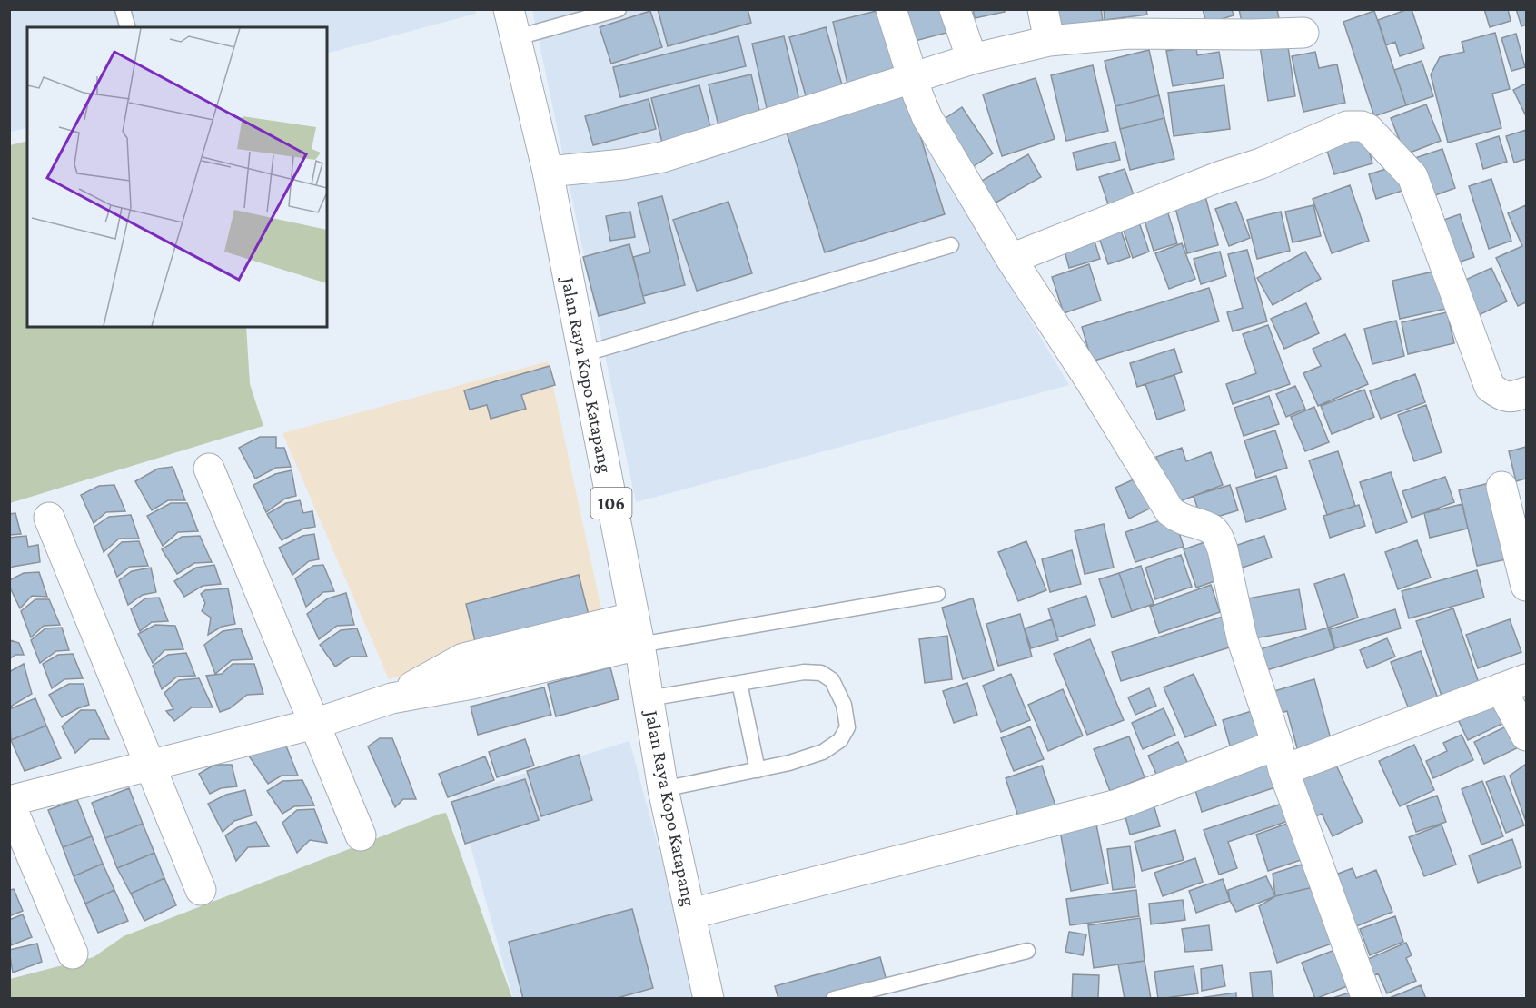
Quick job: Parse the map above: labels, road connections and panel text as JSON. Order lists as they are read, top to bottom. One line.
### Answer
{"streets":{"street":["Jalan Raya Kopo Katapang","106"]}}
